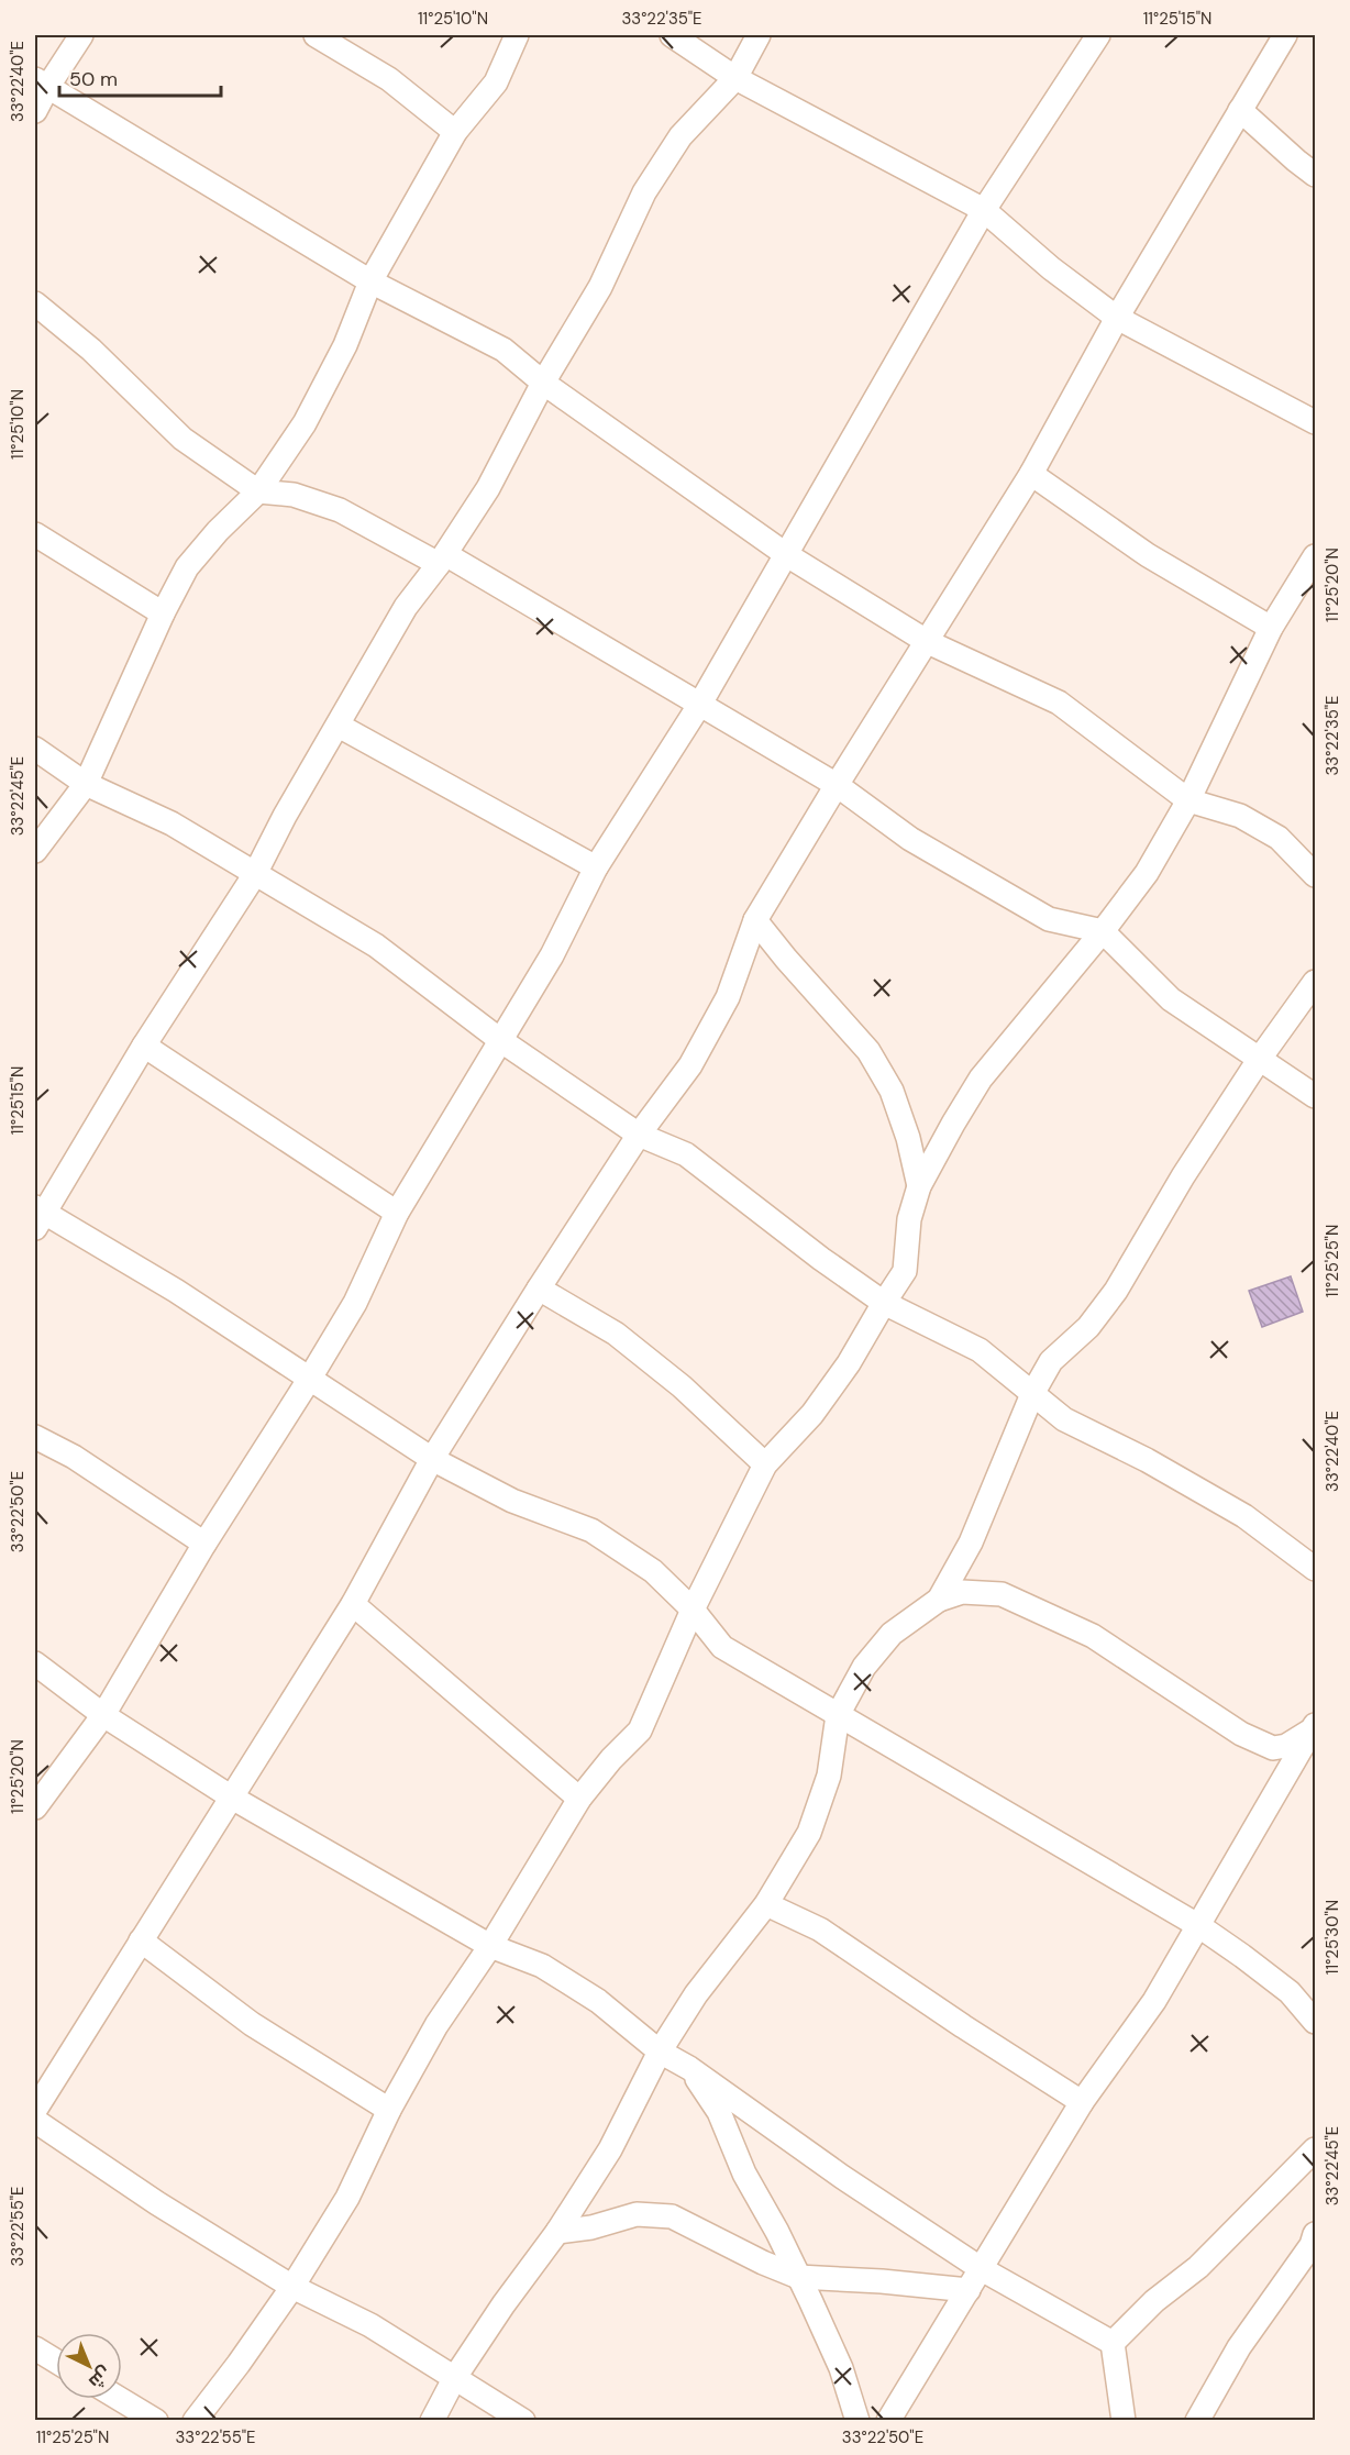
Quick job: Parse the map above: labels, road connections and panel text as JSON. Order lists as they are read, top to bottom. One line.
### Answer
{"scale_bar":"50 m","north":"bottom right","coordinates":["11°25'10\"N","33°22'35\"E","11°25'15\"N","33°22'40\"E","11°25'20\"N","33°22'45\"E","11°25'25\"N","33°22'50\"E","11°25'30\"N","33°22'55\"E"]}
